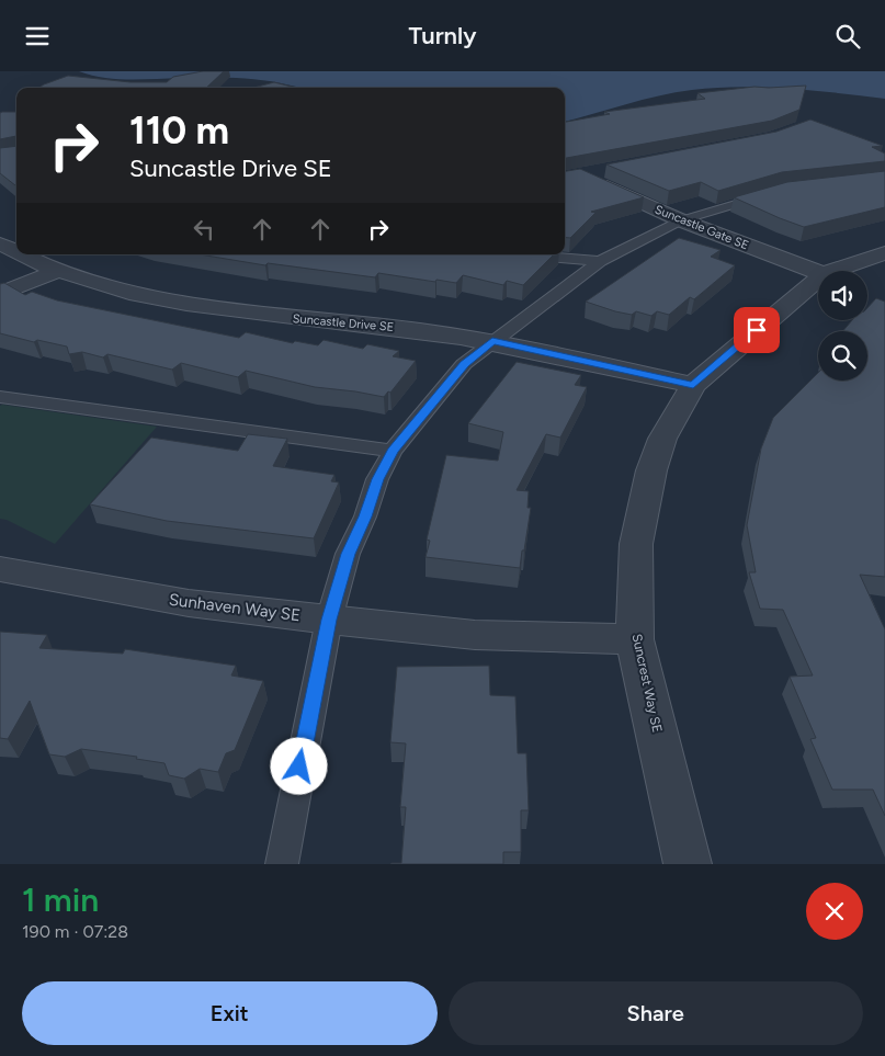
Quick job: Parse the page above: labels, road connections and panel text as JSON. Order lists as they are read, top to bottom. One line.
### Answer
{"streets":{"street":["Suncastle Gate SE","Suncastle Drive SE","Sunhaven Way SE","Suncrest Way SE"]},"crossings":[["Suncastle Drive SE","Suncrest Way SE"],["Sunhaven Way SE","Suncrest Way SE"]],"page":{"header":"Turnly","turn":["110 m","Suncastle Drive SE"],"heading":["1 min","190 m · 07:28"],"buttons":["Exit","Share"]}}
